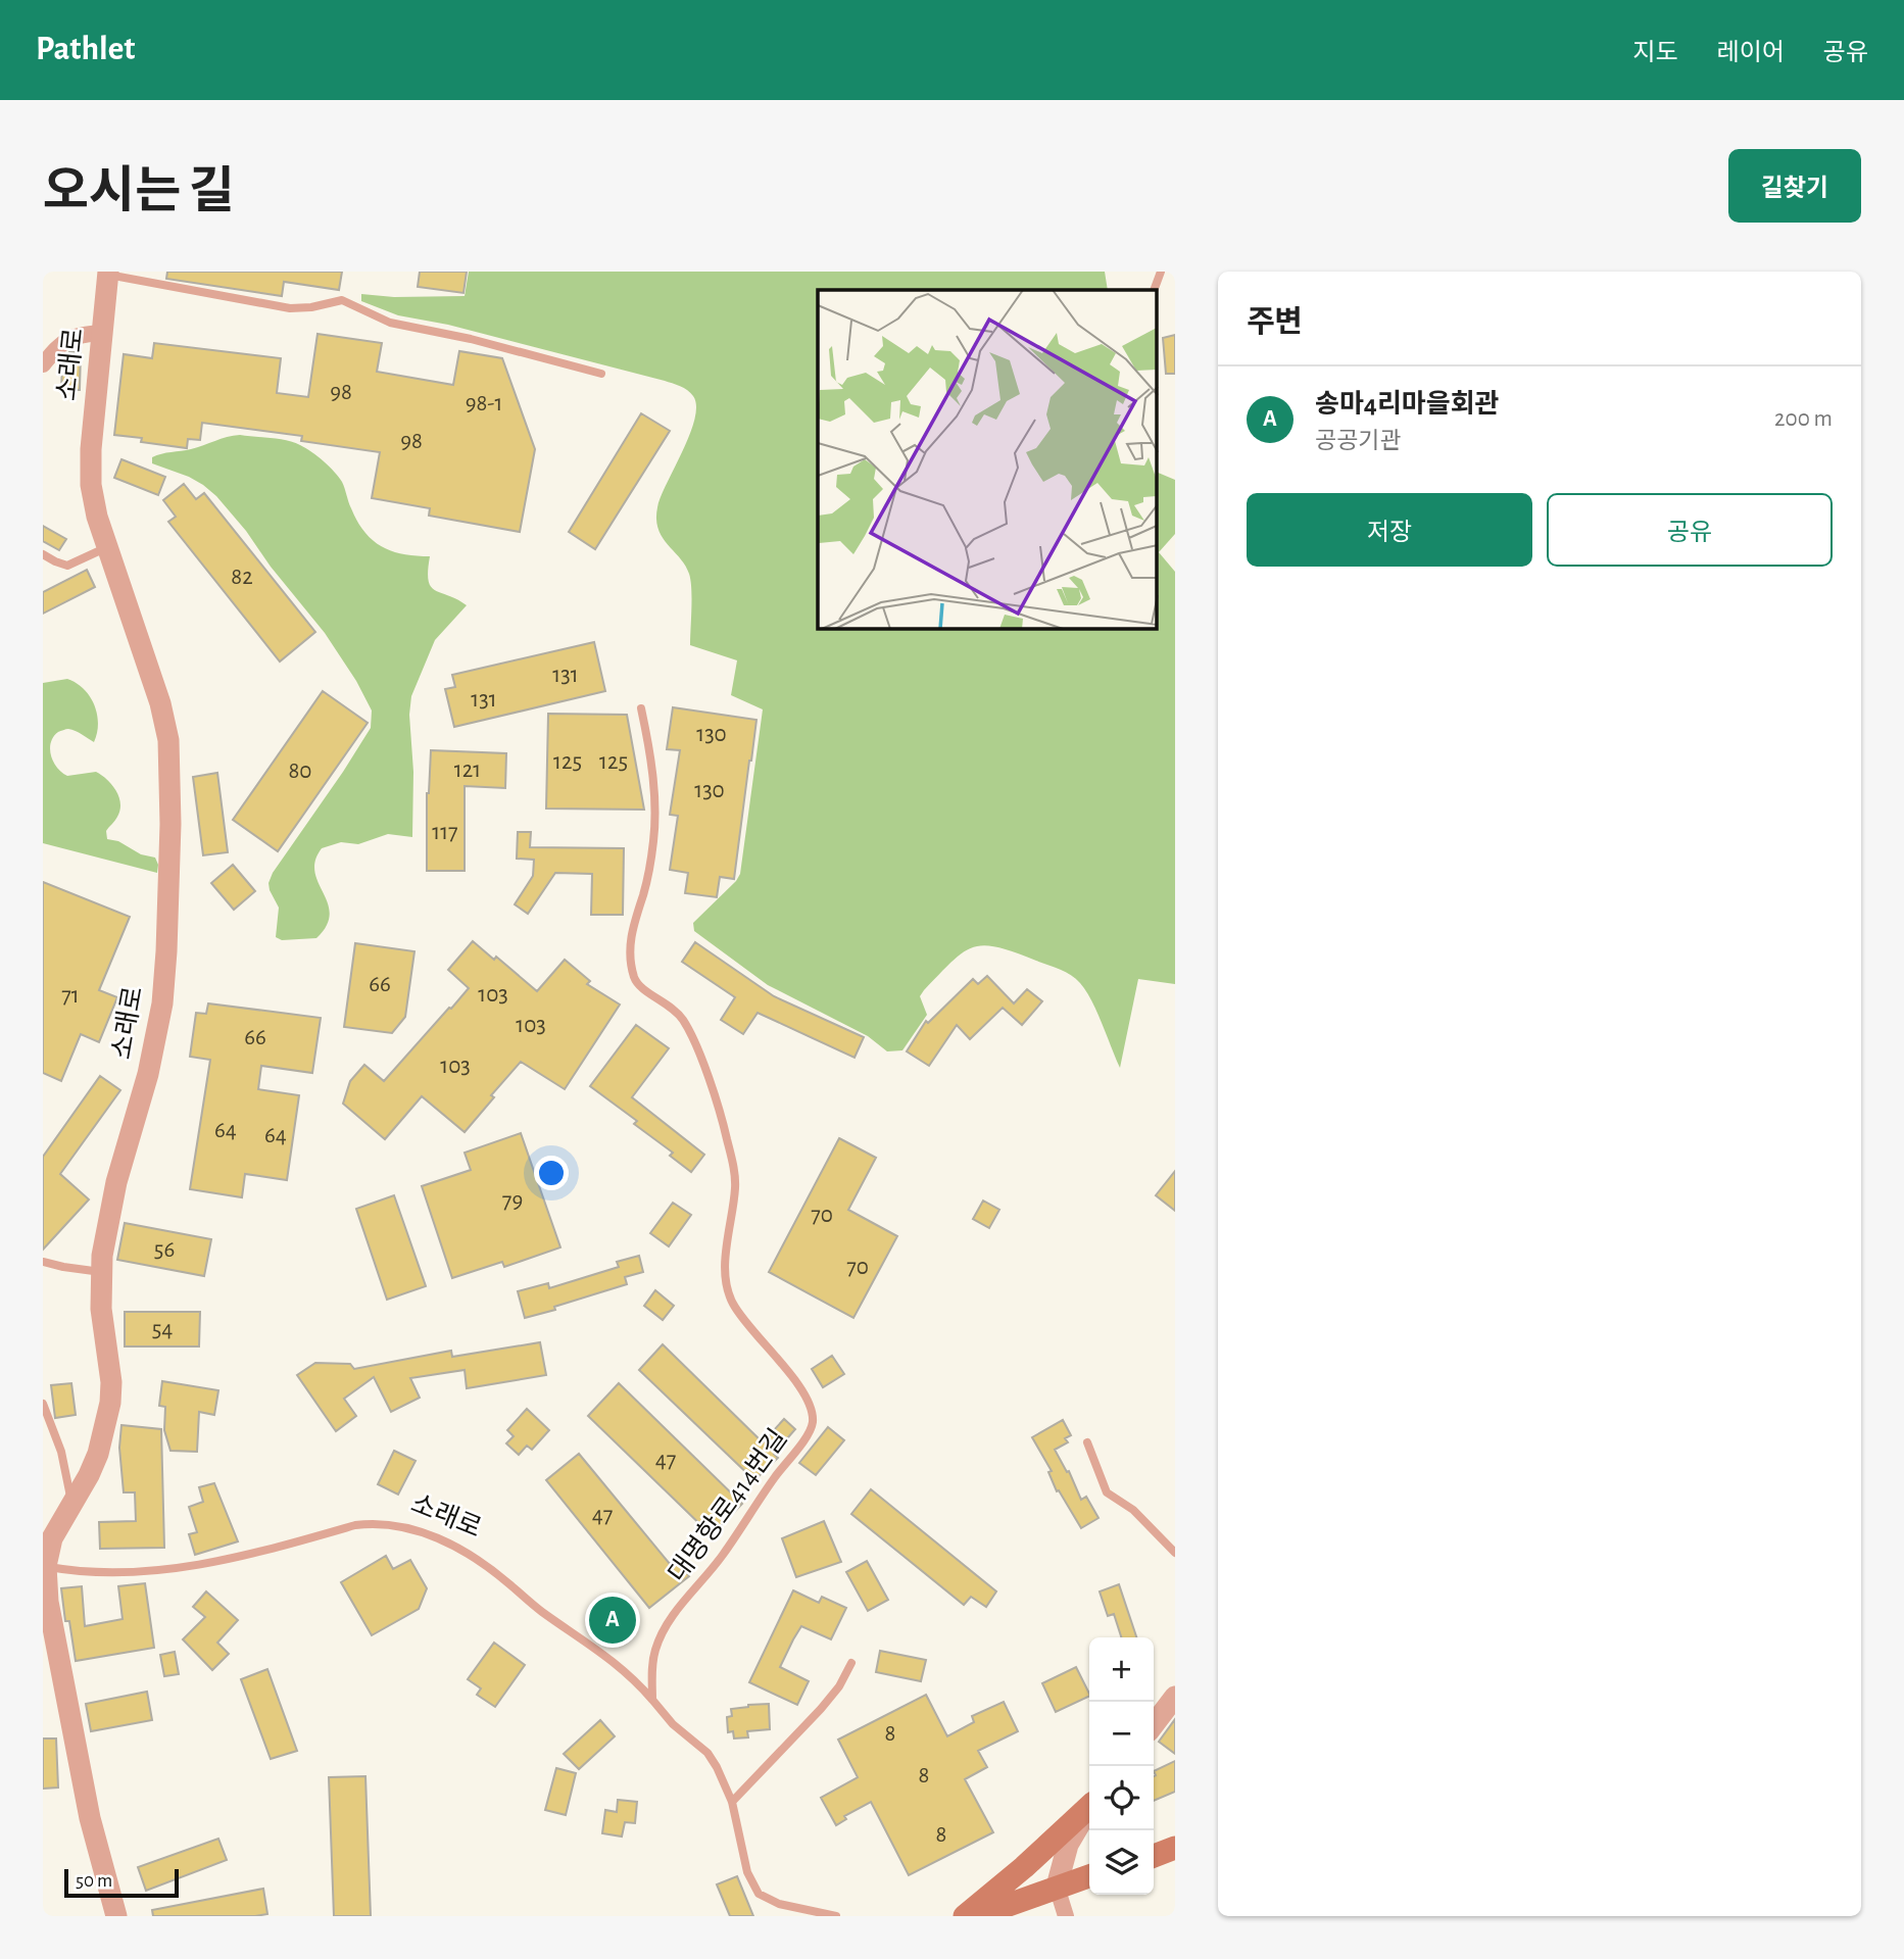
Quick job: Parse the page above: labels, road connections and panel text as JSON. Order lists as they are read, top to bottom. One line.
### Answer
{"streets":{"street":["소래로"],"lane":["대명항로414번길"]},"crossings":[["소래로","대명항로414번길"]],"house_numbers":["98","98-1","98","82","131","131","130","125","125","121","80","130","117","66","103","71","103","66","103","64","64","79","70","56","70","54","47","47","8","8","8"],"scale_bar":"50 m","page":{"header":"Pathlet","nav":["지도","레이어","공유"],"title":"오시는 길","buttons":["길찾기",["저장","공유"]],"heading":"주변","list":[{"mark":"A","name":"송마4리마을회관","note":"공공기관","value":"200 m"}],"pins":"A","map_buttons":["+","−"],"scale":"50 m"}}
